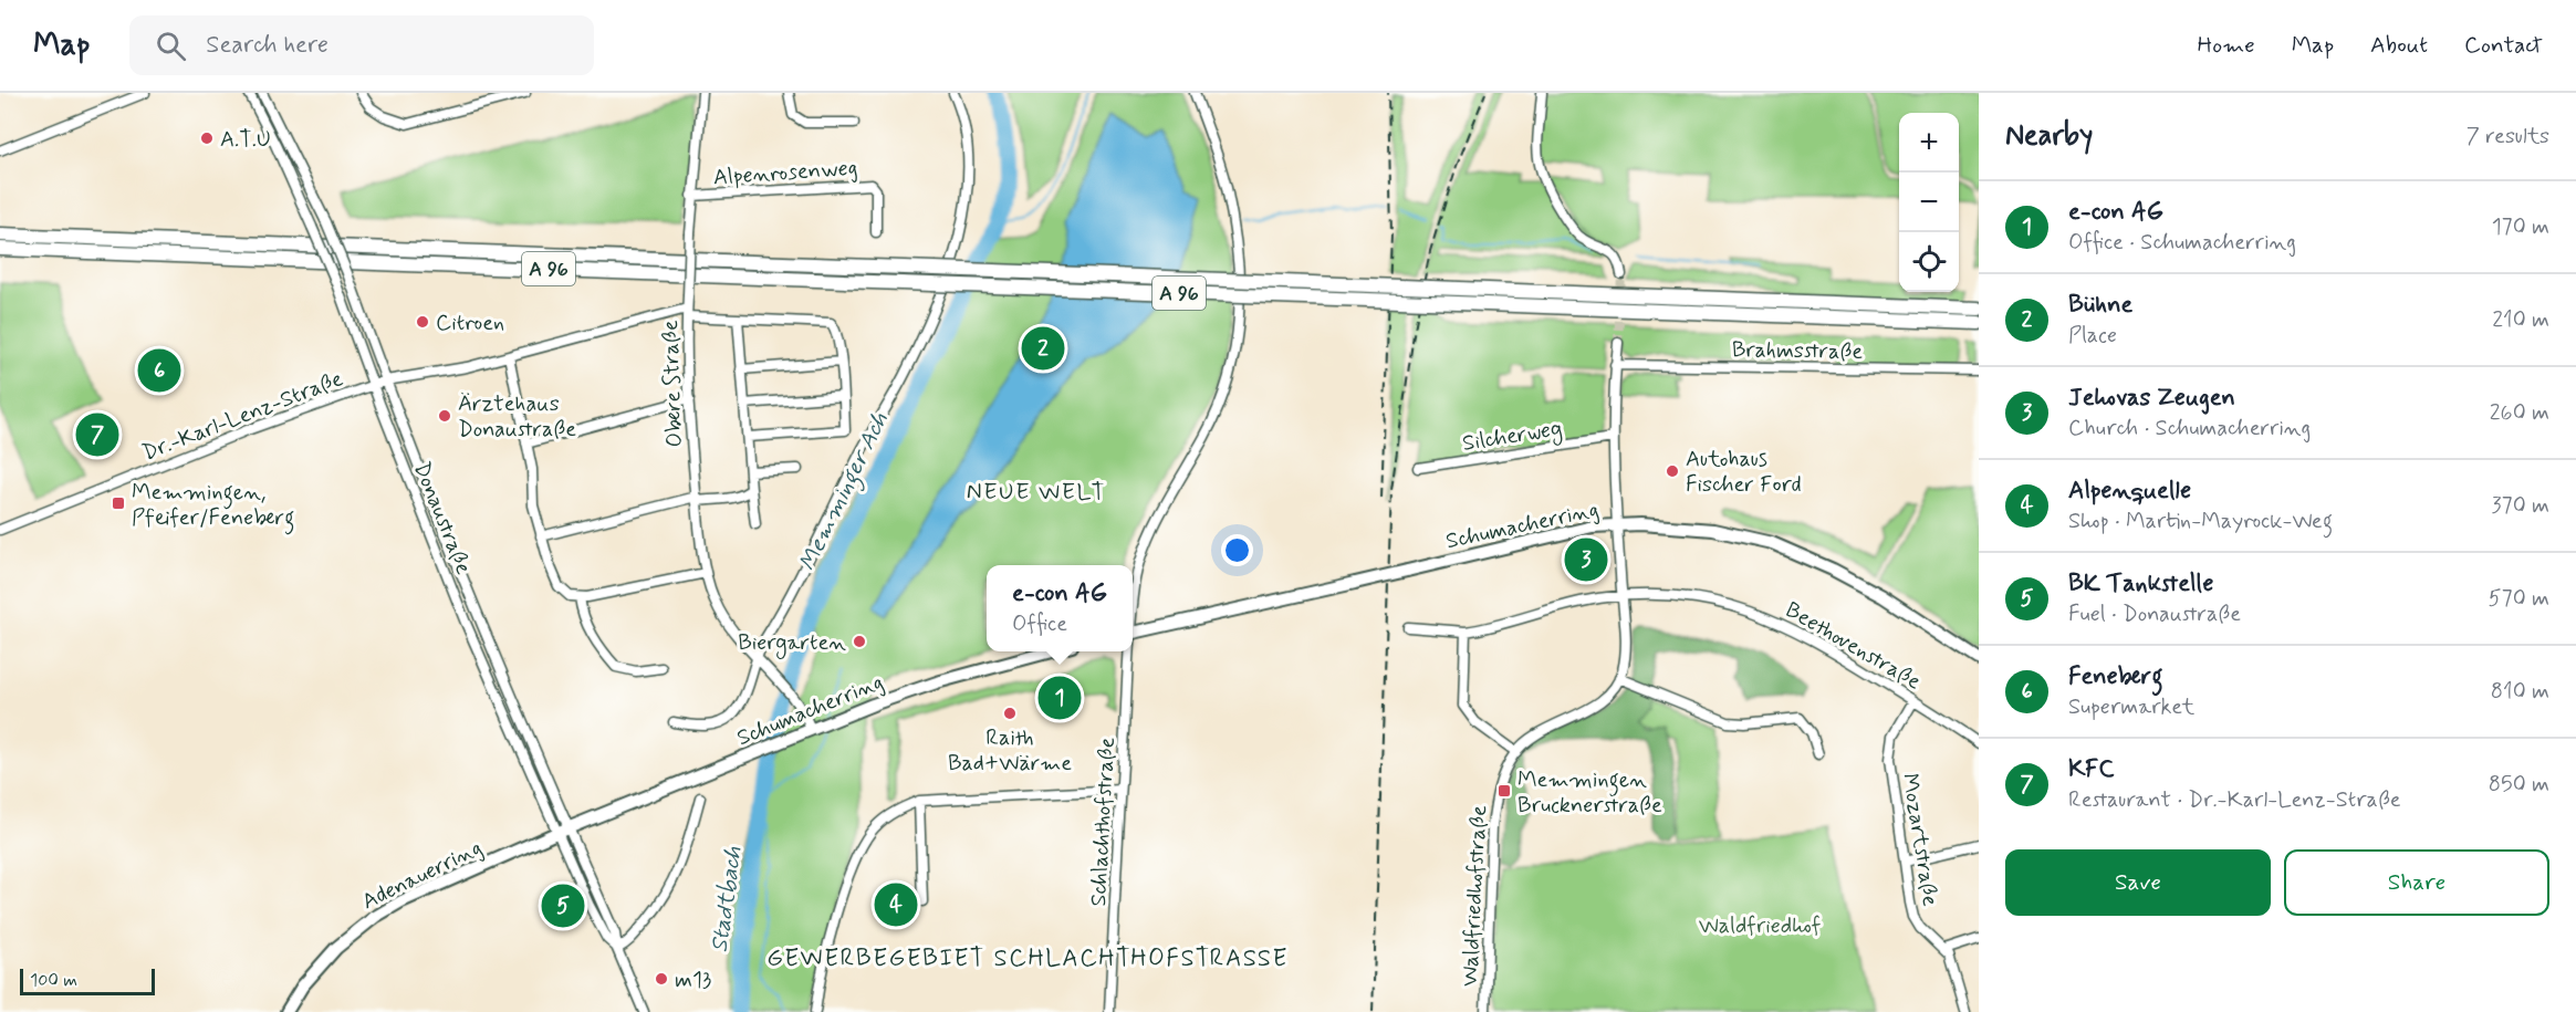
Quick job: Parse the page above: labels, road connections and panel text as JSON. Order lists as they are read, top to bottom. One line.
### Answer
{"streets":{"highway":["A 96"],"main road":["Schumacherring","Adenauerring"],"street":["Alpenrosenweg","Brahmsstraße","Obere Straße","Dr.-Karl-Lenz-Straße","Silcherweg","Donaustraße","Beethovenstraße","Schlachthofstraße","Mozartstraße","Waldfriedhofstraße"]},"crossings":[["Alpenrosenweg","Obere Straße"],["Obere Straße","Dr.-Karl-Lenz-Straße"],["Obere Straße","Schumacherring"],["Dr.-Karl-Lenz-Straße","Donaustraße"],["Donaustraße","Schumacherring"],["Donaustraße","Adenauerring"],["Schumacherring","Adenauerring"],["Beethovenstraße","Mozartstraße"]],"districts":["NEUE WELT","GEWERBEGEBIET SCHLACHTHOFSTRASSE"],"water":["Memminger Ach","Stadtbach"],"parks":["Waldfriedhof"],"places":{"other":["A.T.U","Citroen","Ärztehaus Donaustraße","Autohaus Fischer Ford","Biergarten","Raith Bad+Wärme","m13"],"transit":["Memmingen, Pfeifer/Feneberg","Memmingen Brucknerstraße"]},"scale_bar":"100 m","page":{"header":"Map","search":"Search here","nav":["Home","Map","About","Contact"],"heading":["Nearby","7 results"],"map_buttons":["+","−"],"list":[{"mark":"1","name":"e-con AG","note":"Office · Schumacherring","value":"170 m"},{"mark":"2","name":"Bühne","note":"Place","value":"210 m"},{"mark":"3","name":"Jehovas Zeugen","note":"Church · Schumacherring","value":"260 m"},{"mark":"4","name":"Alpenquelle","note":"Shop · Martin-Mayrock-Weg","value":"370 m"},{"mark":"5","name":"BK Tankstelle","note":"Fuel · Donaustraße","value":"570 m"},{"mark":"6","name":"Feneberg","note":"Supermarket","value":"810 m"},{"mark":"7","name":"KFC","note":"Restaurant · Dr.-Karl-Lenz-Straße","value":"850 m"}],"pins":["2","6","7","3","1","4","5"],"popup":["e-con AG","Office"],"buttons":["Save","Share"],"scale":"100 m"}}
